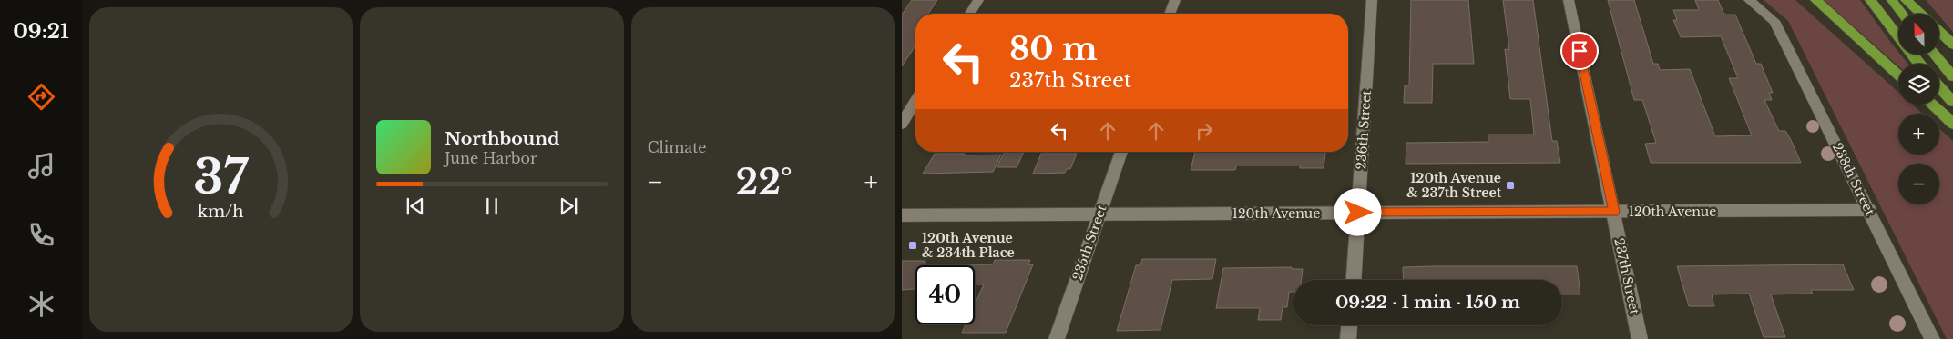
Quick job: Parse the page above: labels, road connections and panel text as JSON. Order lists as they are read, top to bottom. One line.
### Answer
{"streets":{"street":["236th Street","238th Street","120th Avenue","235th Street","237th Street"]},"crossings":[["236th Street","120th Avenue"],["238th Street","120th Avenue"],["120th Avenue","235th Street"],["120th Avenue","237th Street"]],"places":{"transit":["120th Avenue & 237th Street","120th Avenue & 234th Place"]},"north":"top","page":{"tabs":"09:21","tile":"Climate","map_buttons":["+","−"],"turn":["80 m","237th Street"],"song":["Northbound","June Harbor"],"heat":["−","22°","+"],"limit":"40","trip":"09:22 · 1 min · 150 m","gauge":["37","km/h"]}}
